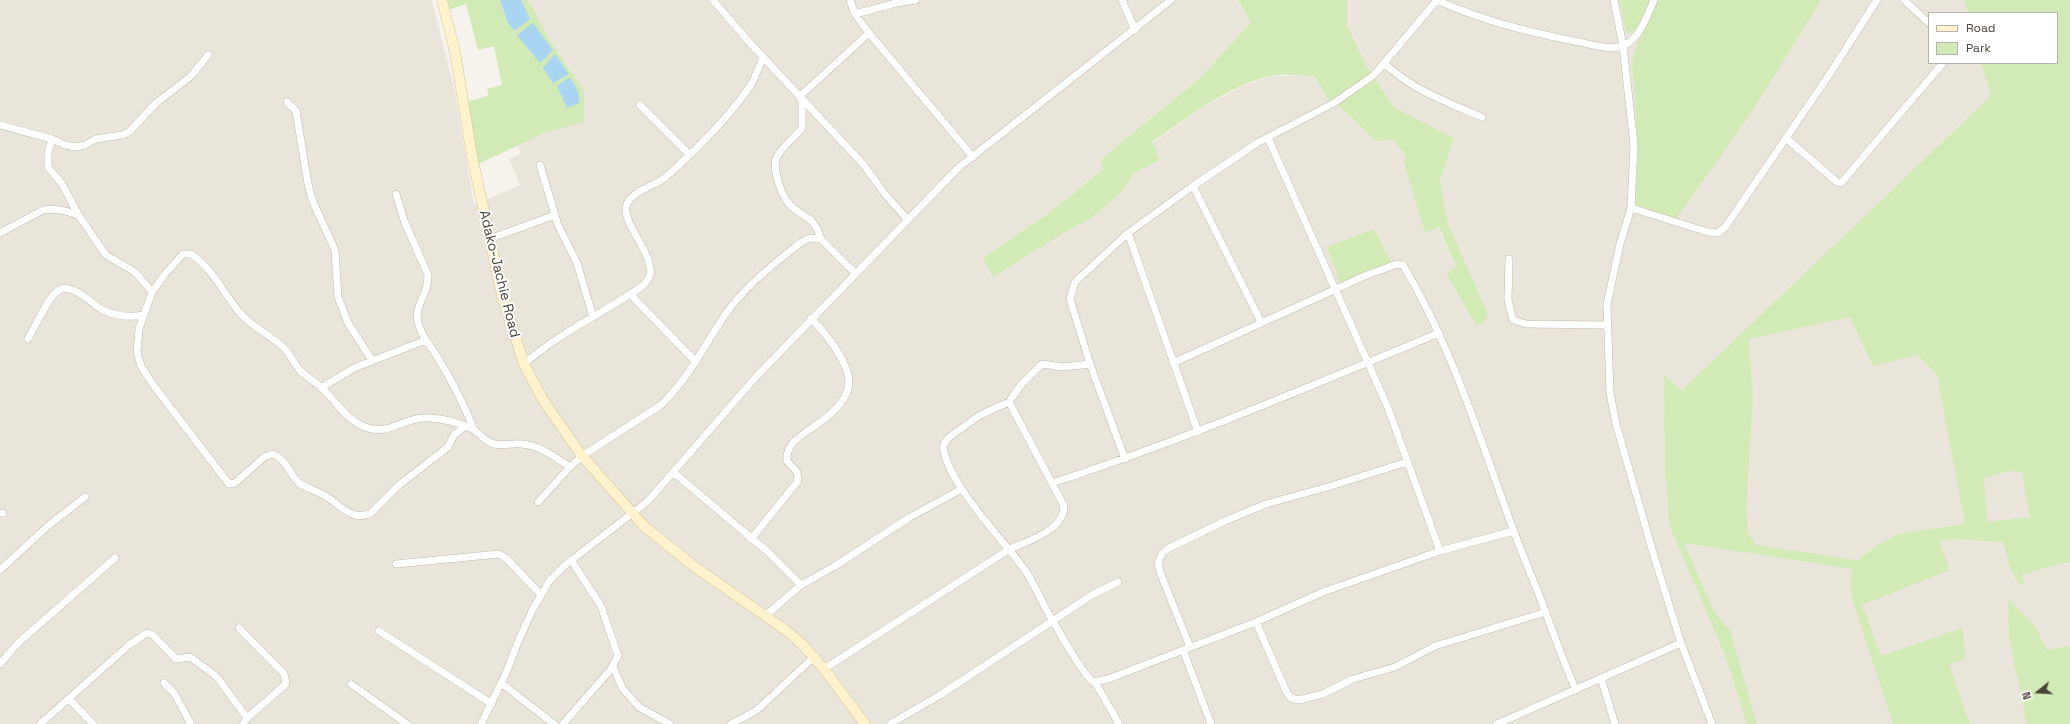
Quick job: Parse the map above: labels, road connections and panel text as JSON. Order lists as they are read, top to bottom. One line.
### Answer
{"streets":{"street":["Adako-Jachie Road"]},"legend":["Road","Park"],"north":"left"}
